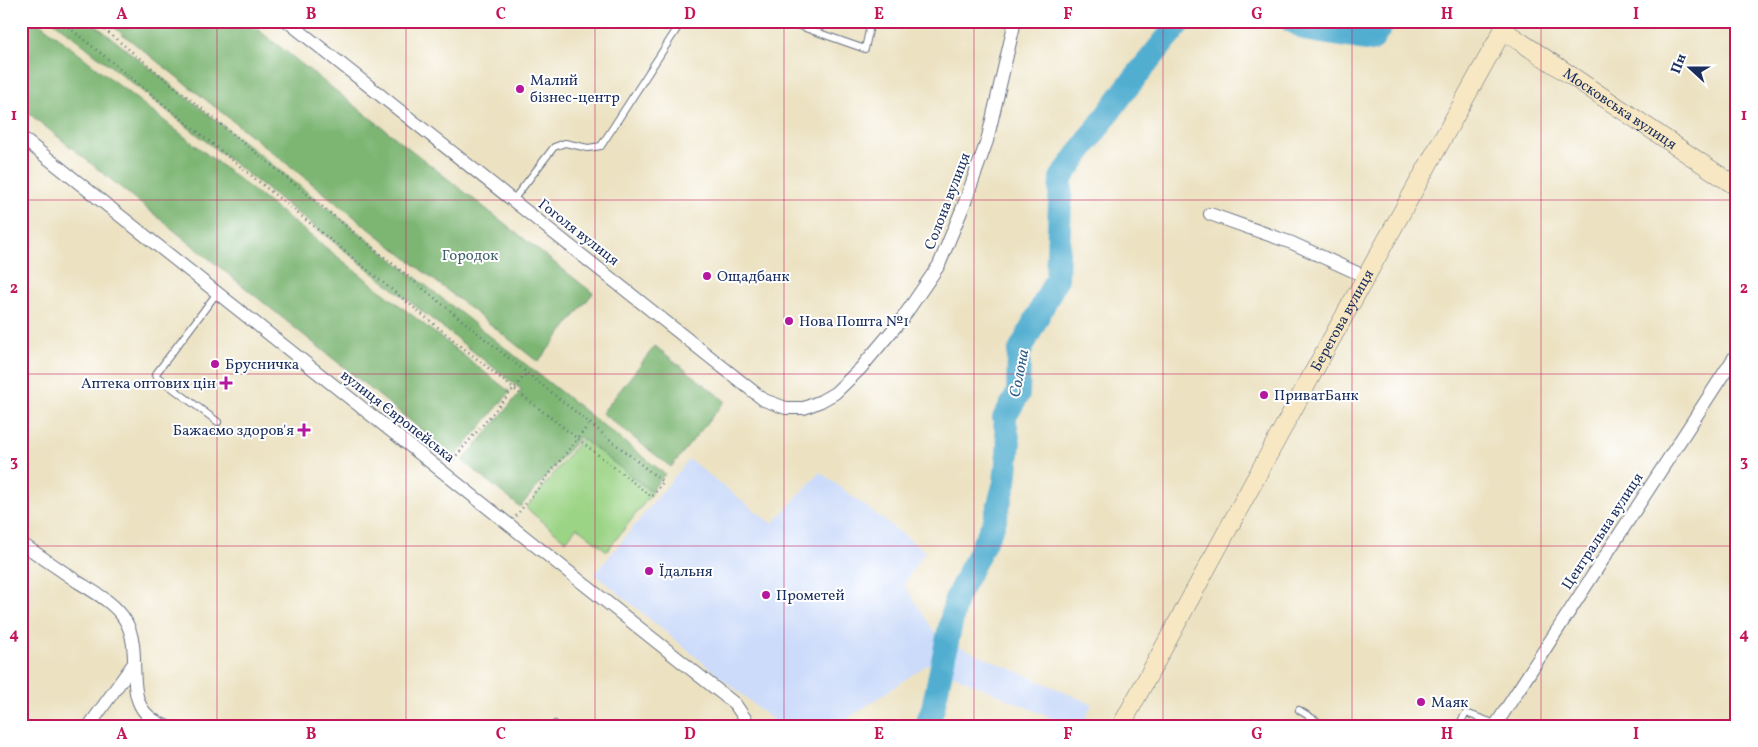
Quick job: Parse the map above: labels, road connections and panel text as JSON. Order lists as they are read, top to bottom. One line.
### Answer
{"streets":{"main road":["Московська вулиця","Берегова вулиця"],"street":["Солона вулиця","Гоголя вулиця","вулиця Європейська","Центральна вулиця"]},"crossings":[["Московська вулиця","Берегова вулиця"],["Солона вулиця","Гоголя вулиця"]],"water":["Солона"],"parks":["Городок"],"places":{"other":["Малий бізнес-центр","Ощадбанк","Нова Пошта №1","Брусничка","ПриватБанк","Їдальня","Прометей","Маяк"],"health":["Аптека оптових цін","Бажаємо здоров'я"]},"north":"left","grid":{"columns":["A","B","C","D","E","F","G","H","I"],"rows":["1","2","3","4"]}}
